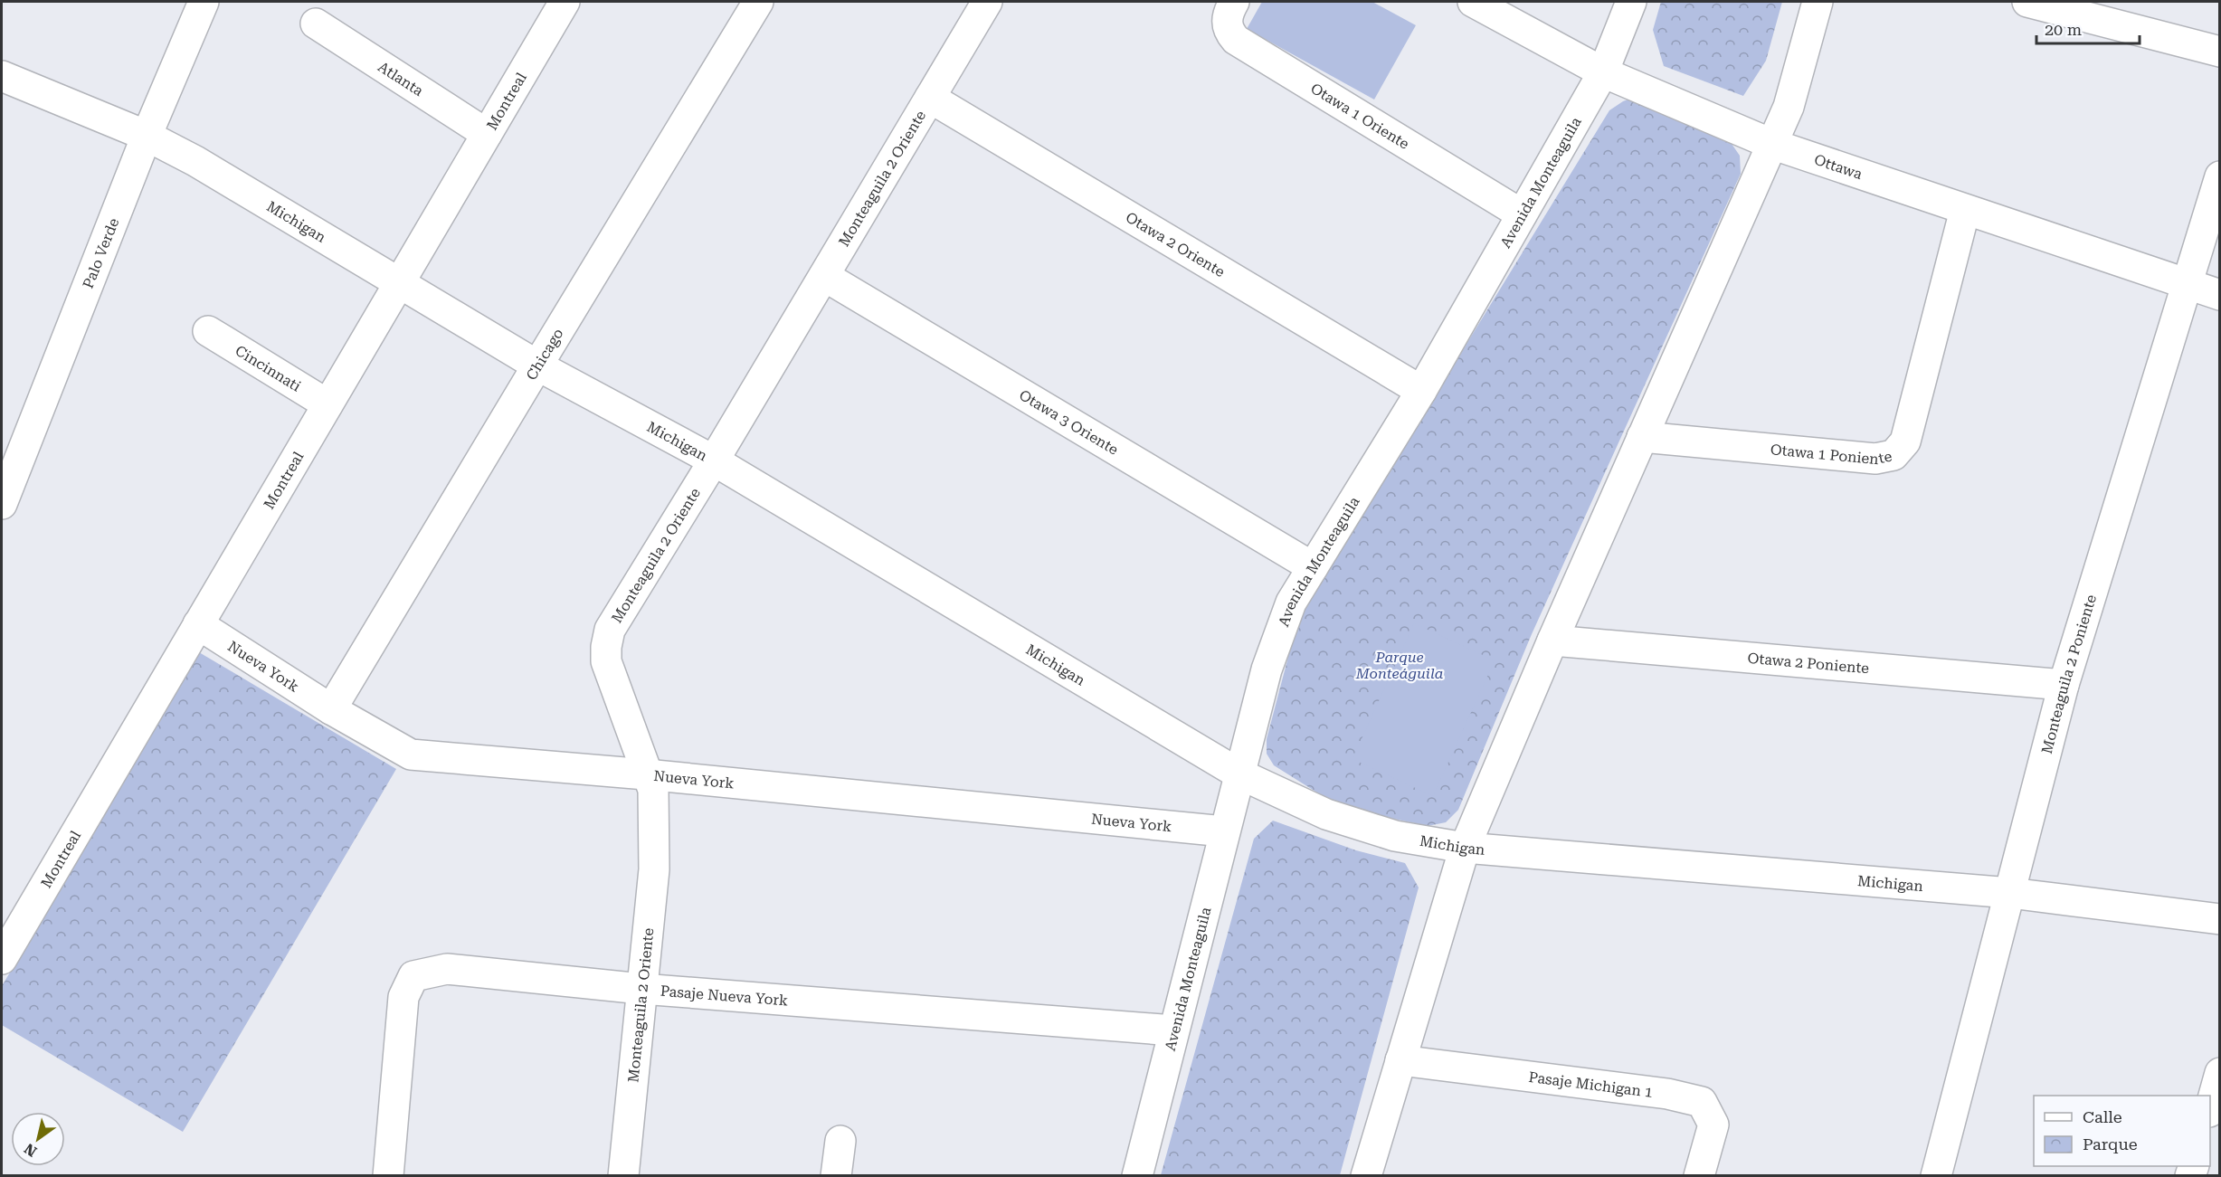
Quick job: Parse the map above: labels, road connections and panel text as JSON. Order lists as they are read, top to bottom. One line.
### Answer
{"streets":{"street":["Atlanta","Montreal","Otawa 1 Oriente","Ottawa","Monteaguila 2 Oriente","Avenida Monteaguila","Michigan","Otawa 2 Oriente","Palo Verde","Chicago","Cincinnati","Otawa 3 Oriente","Otawa 1 Poniente","Otawa 2 Poniente","Nueva York","Monteaguila 2 Poniente","Pasaje Nueva York","Pasaje Michigan 1"]},"crossings":[["Atlanta","Montreal"],["Montreal","Michigan"],["Montreal","Cincinnati"],["Montreal","Nueva York"],["Otawa 1 Oriente","Avenida Monteaguila"],["Ottawa","Avenida Monteaguila"],["Ottawa","Otawa 1 Poniente"],["Ottawa","Monteaguila 2 Poniente"],["Monteaguila 2 Oriente","Michigan"],["Monteaguila 2 Oriente","Otawa 2 Oriente"],["Monteaguila 2 Oriente","Otawa 3 Oriente"],["Monteaguila 2 Oriente","Nueva York"],["Monteaguila 2 Oriente","Pasaje Nueva York"],["Avenida Monteaguila","Michigan"],["Avenida Monteaguila","Otawa 2 Oriente"],["Avenida Monteaguila","Otawa 3 Oriente"],["Avenida Monteaguila","Nueva York"],["Avenida Monteaguila","Pasaje Nueva York"],["Michigan","Palo Verde"],["Michigan","Chicago"],["Michigan","Monteaguila 2 Poniente"],["Chicago","Nueva York"],["Otawa 2 Poniente","Monteaguila 2 Poniente"]],"parks":["Parque Monteáguila"],"legend":["Calle","Parque"],"scale_bar":"20 m","north":"bottom left"}
